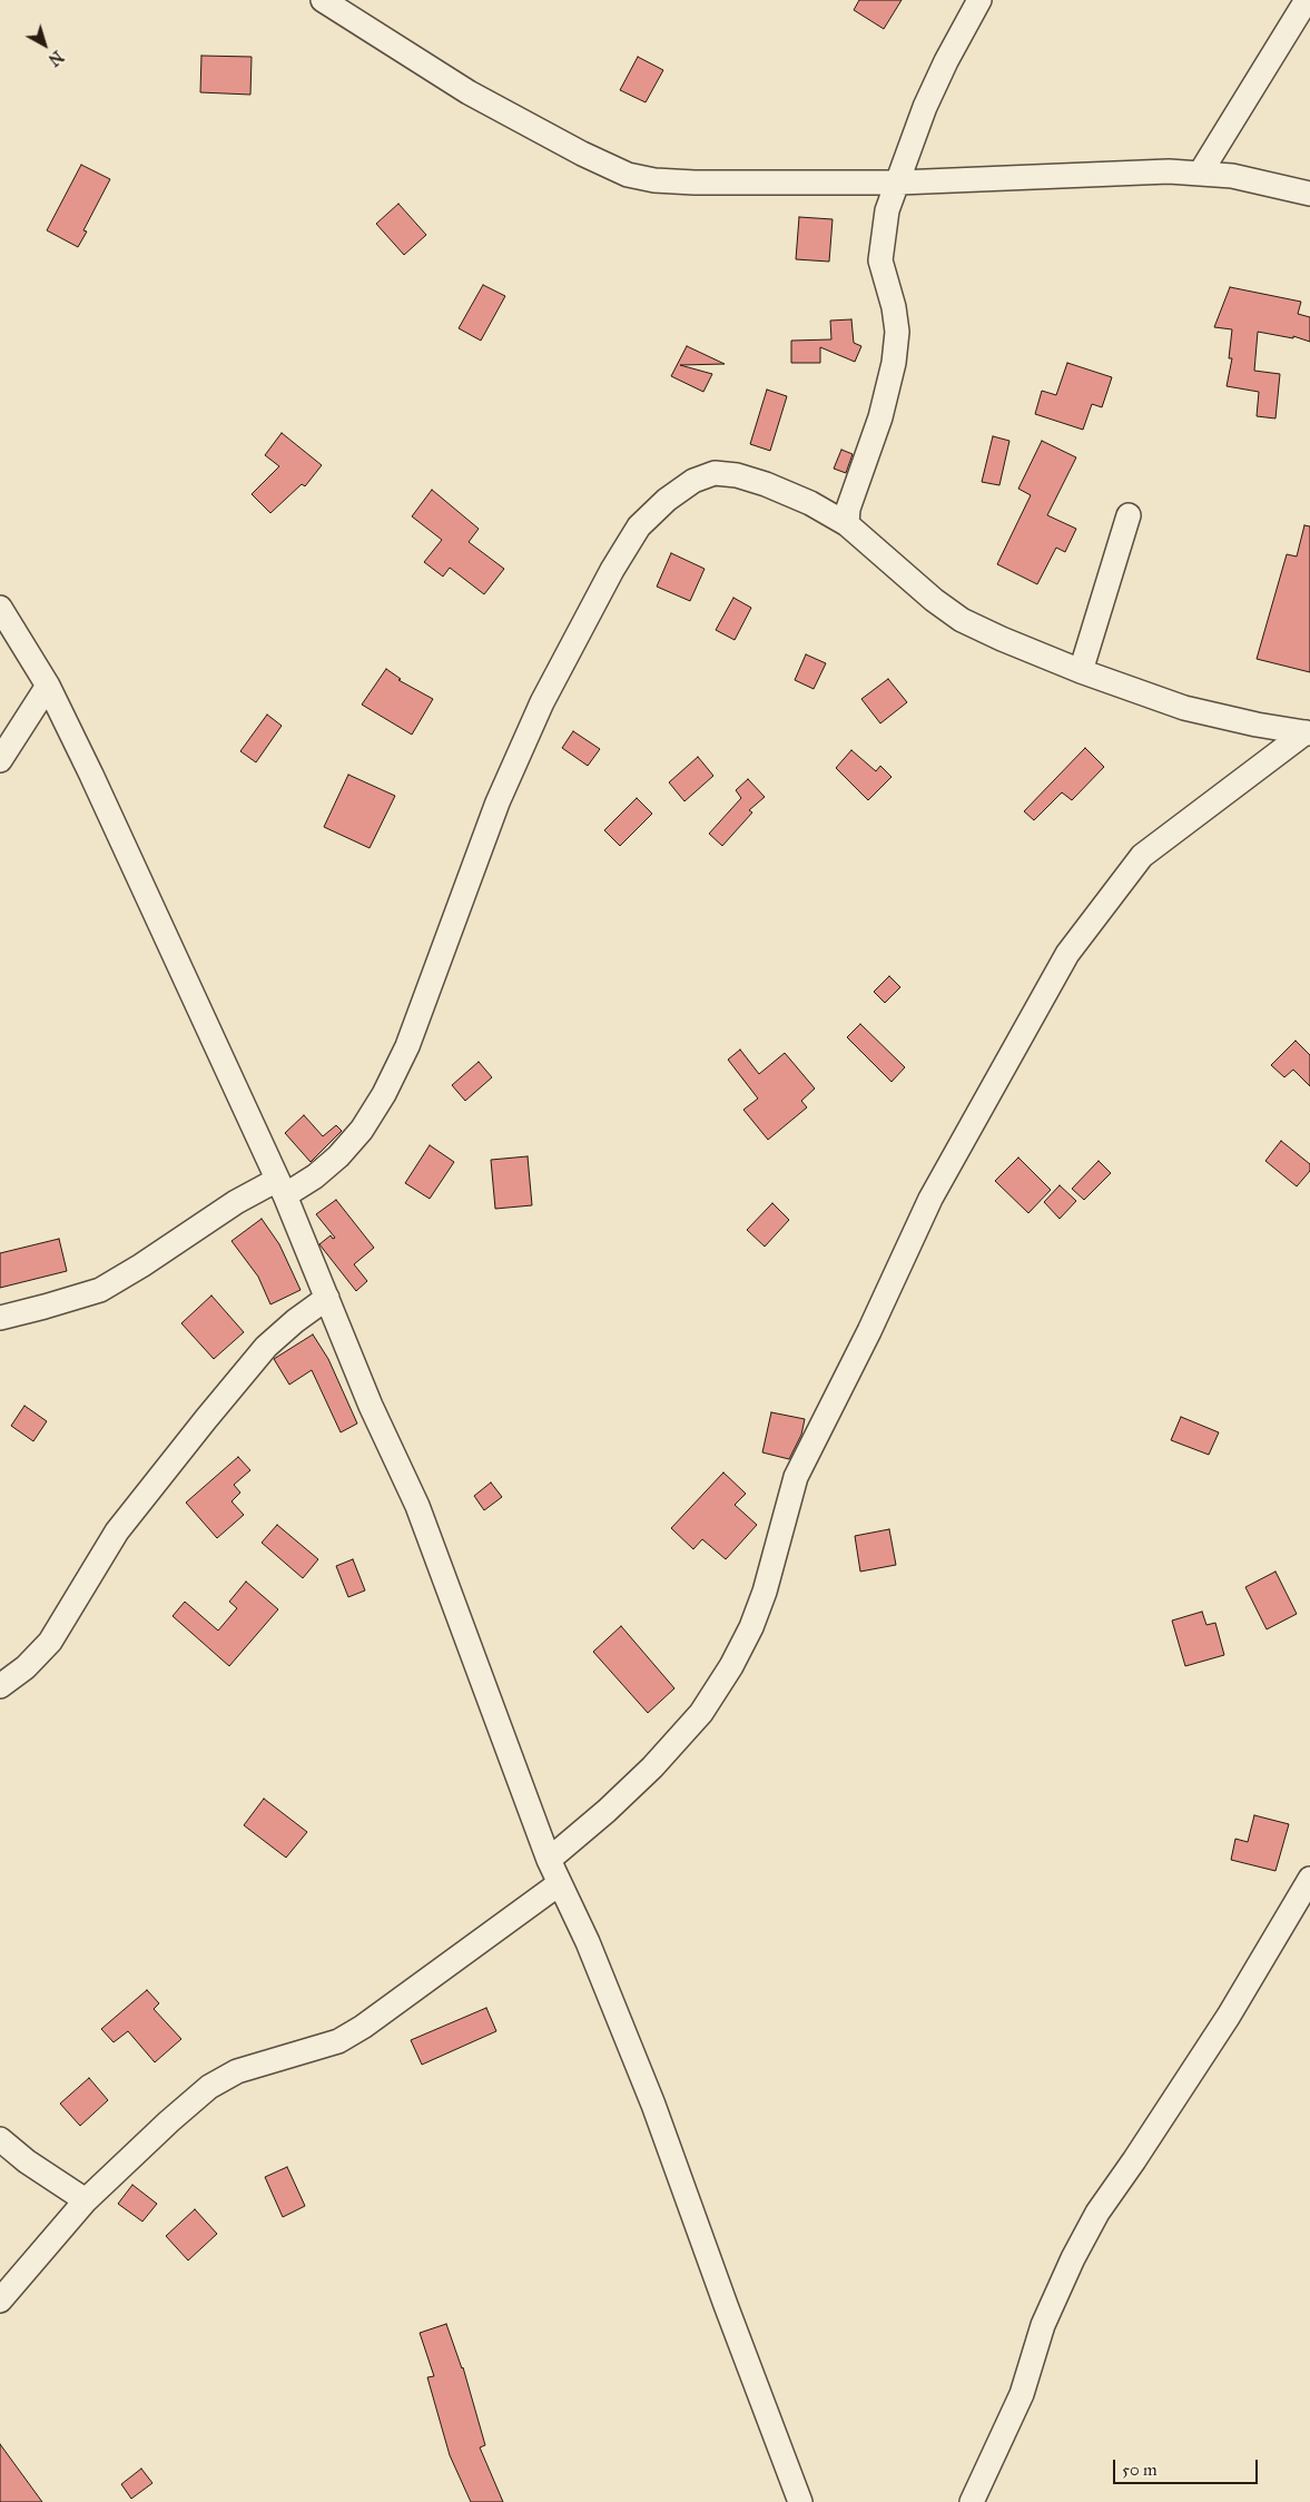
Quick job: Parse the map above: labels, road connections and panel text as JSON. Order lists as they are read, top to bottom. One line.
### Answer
{"scale_bar":"50 m","north":"bottom right"}
